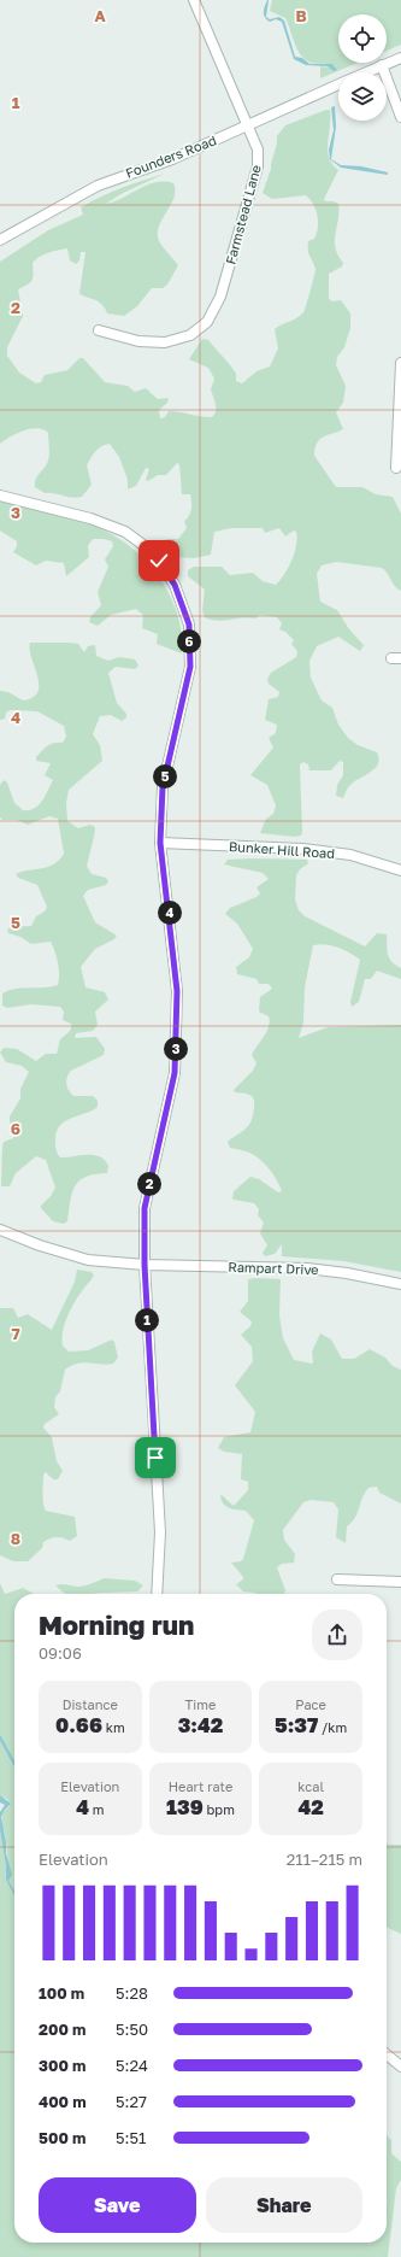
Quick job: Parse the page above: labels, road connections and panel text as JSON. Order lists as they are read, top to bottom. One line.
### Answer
{"streets":{"street":["Founders Road","Farmstead Lane","Bunker Hill Road","Rampart Drive"]},"crossings":[["Founders Road","Farmstead Lane"]],"page":{"pins":["6","5","4","3","2","1"],"heading":["Morning run","09:06"],"stats":[["Distance","0.66 km"],["Time","3:42"],["Pace","5:37 /km"],["Elevation","4 m"],["Heart rate","139 bpm"],["kcal","42"]],"chart":["Elevation","211–215 m"],"list":[{"name":"100 m","note":"5:28"},{"name":"200 m","note":"5:50"},{"name":"300 m","note":"5:24"},{"name":"400 m","note":"5:27"},{"name":"500 m","note":"5:51"}],"buttons":["Save","Share"]},"grid":{"columns":["A","B"],"rows":["1","2","3","4","5","6","7","8"]}}
